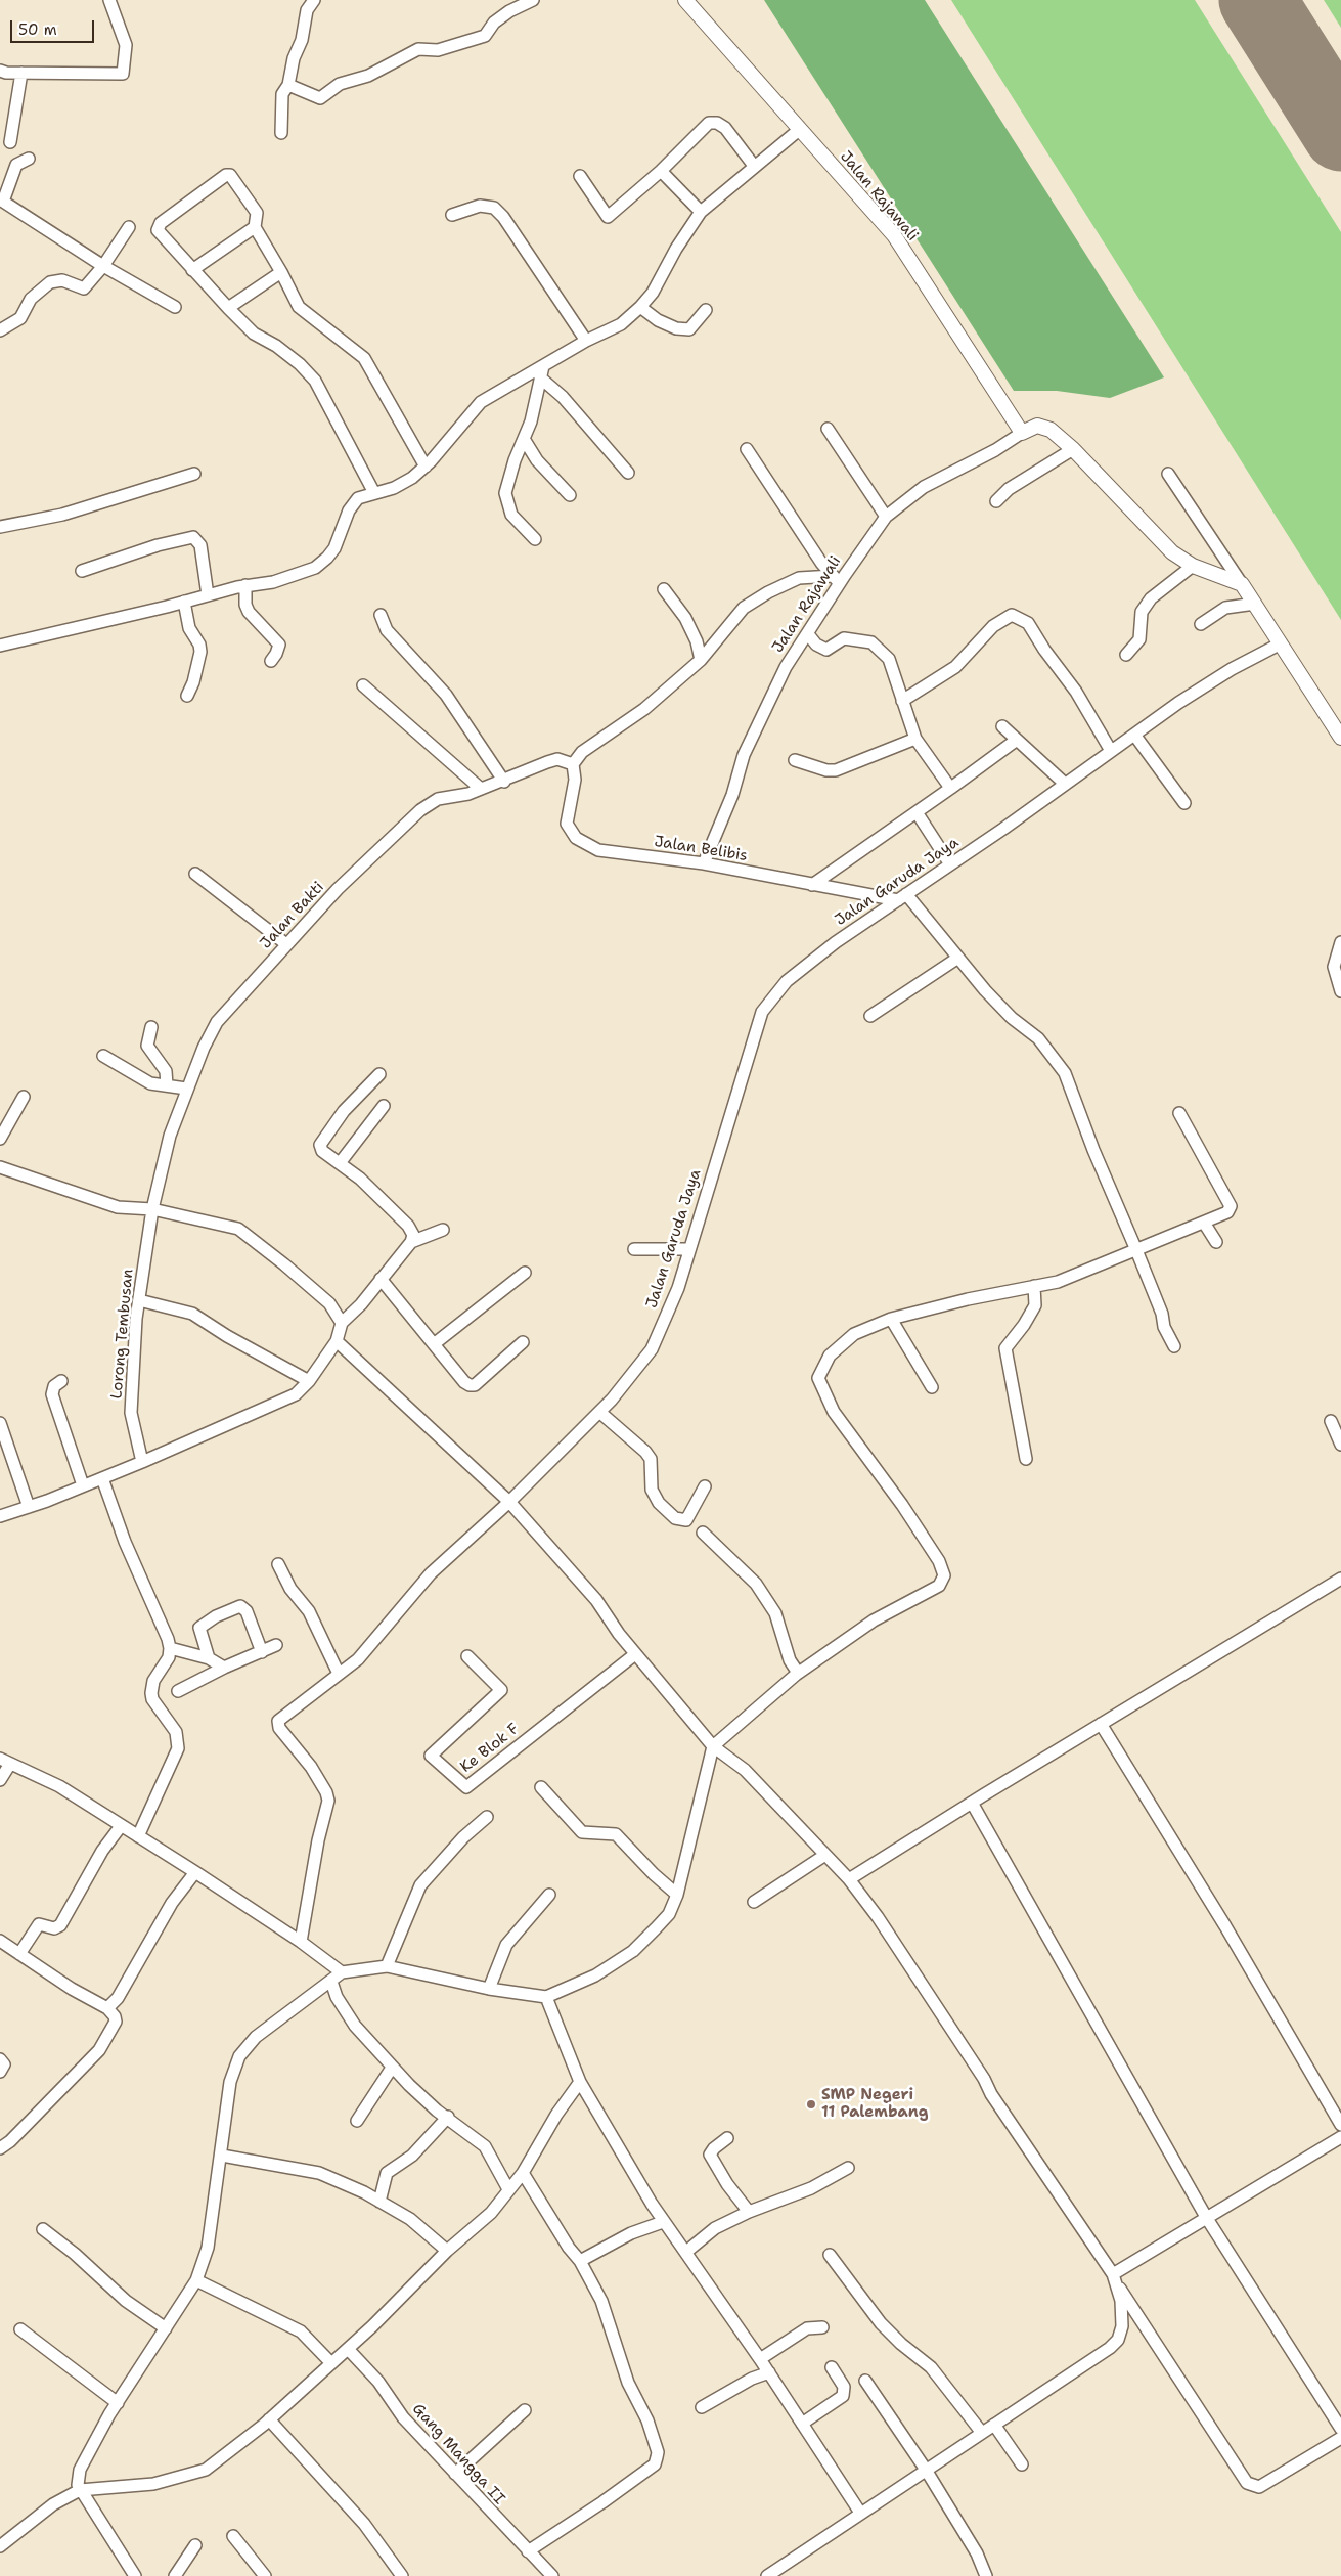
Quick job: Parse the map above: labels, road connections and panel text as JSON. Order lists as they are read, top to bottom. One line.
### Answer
{"streets":{"street":["Jalan Rajawali","Jalan Belibis","Jalan Garuda Jaya","Jalan Bakti","Lorong Tembusan","Ke Blok F","Gang Mangga II"]},"crossings":[["Jalan Rajawali","Jalan Belibis"],["Jalan Belibis","Jalan Garuda Jaya"],["Jalan Belibis","Jalan Bakti"],["Jalan Bakti","Lorong Tembusan"]],"places":["SMP Negeri 11 Palembang"],"scale_bar":"50 m"}
